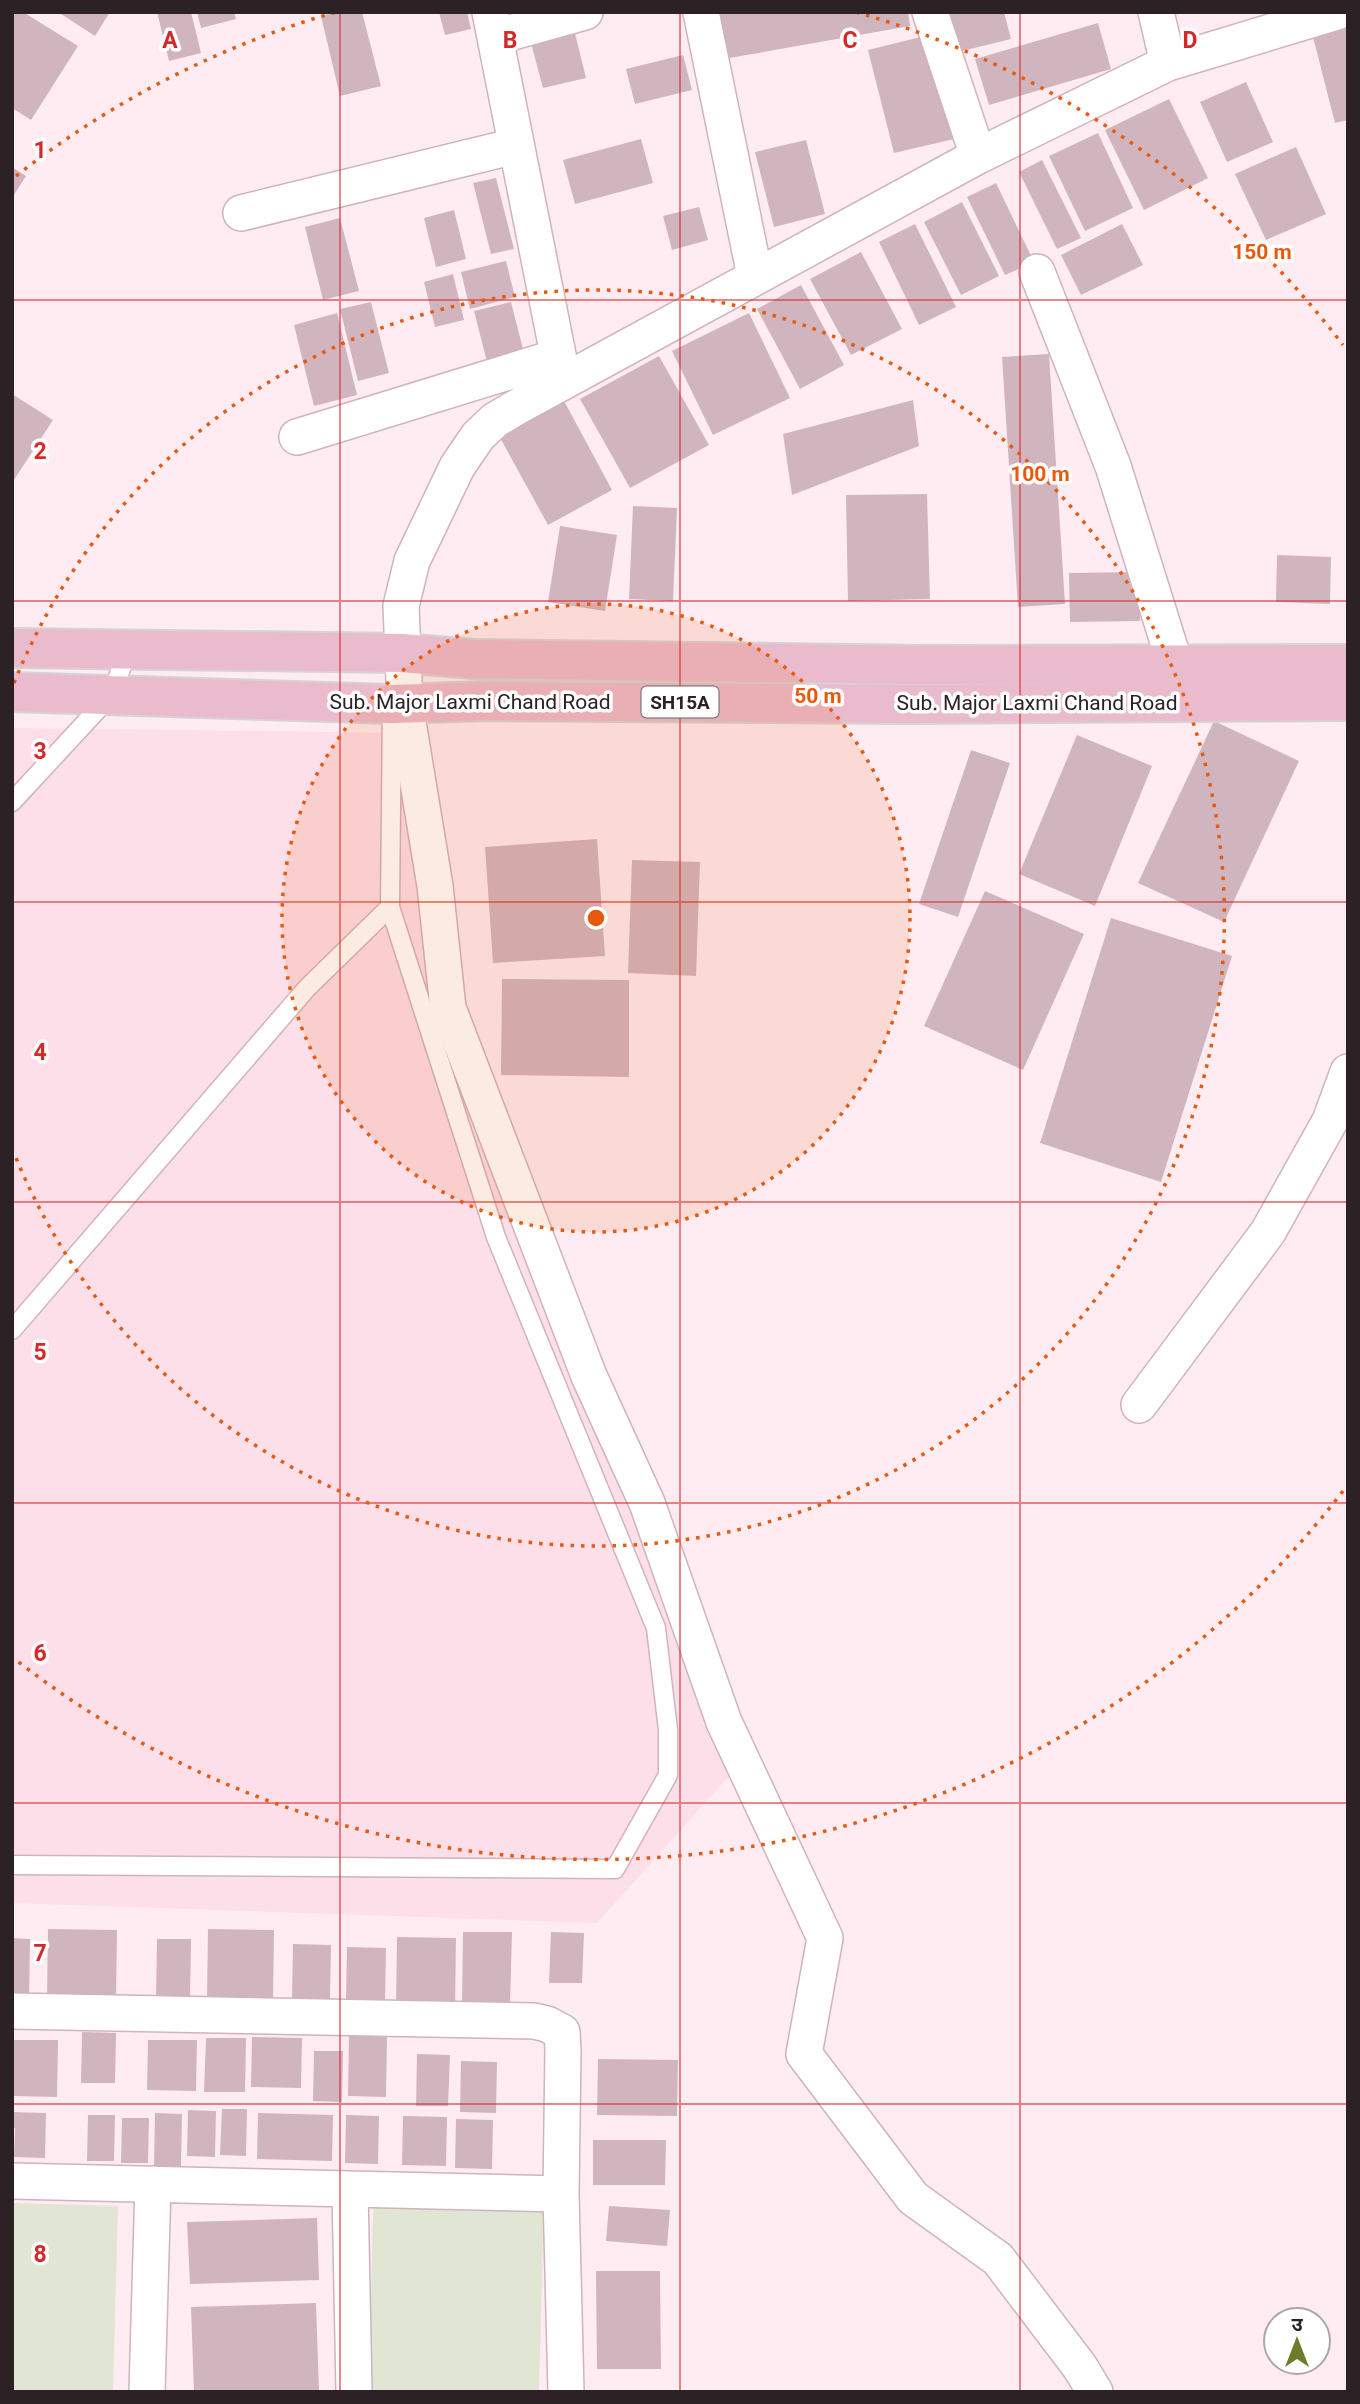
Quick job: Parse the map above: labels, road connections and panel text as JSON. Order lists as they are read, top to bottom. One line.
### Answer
{"streets":{"main road":["Sub. Major Laxmi Chand Road","SH15A"]},"north":"top","grid":{"columns":["A","B","C","D"],"rows":["1","2","3","4","5","6","7","8"]},"rings":["150 m","100 m","50 m"]}
